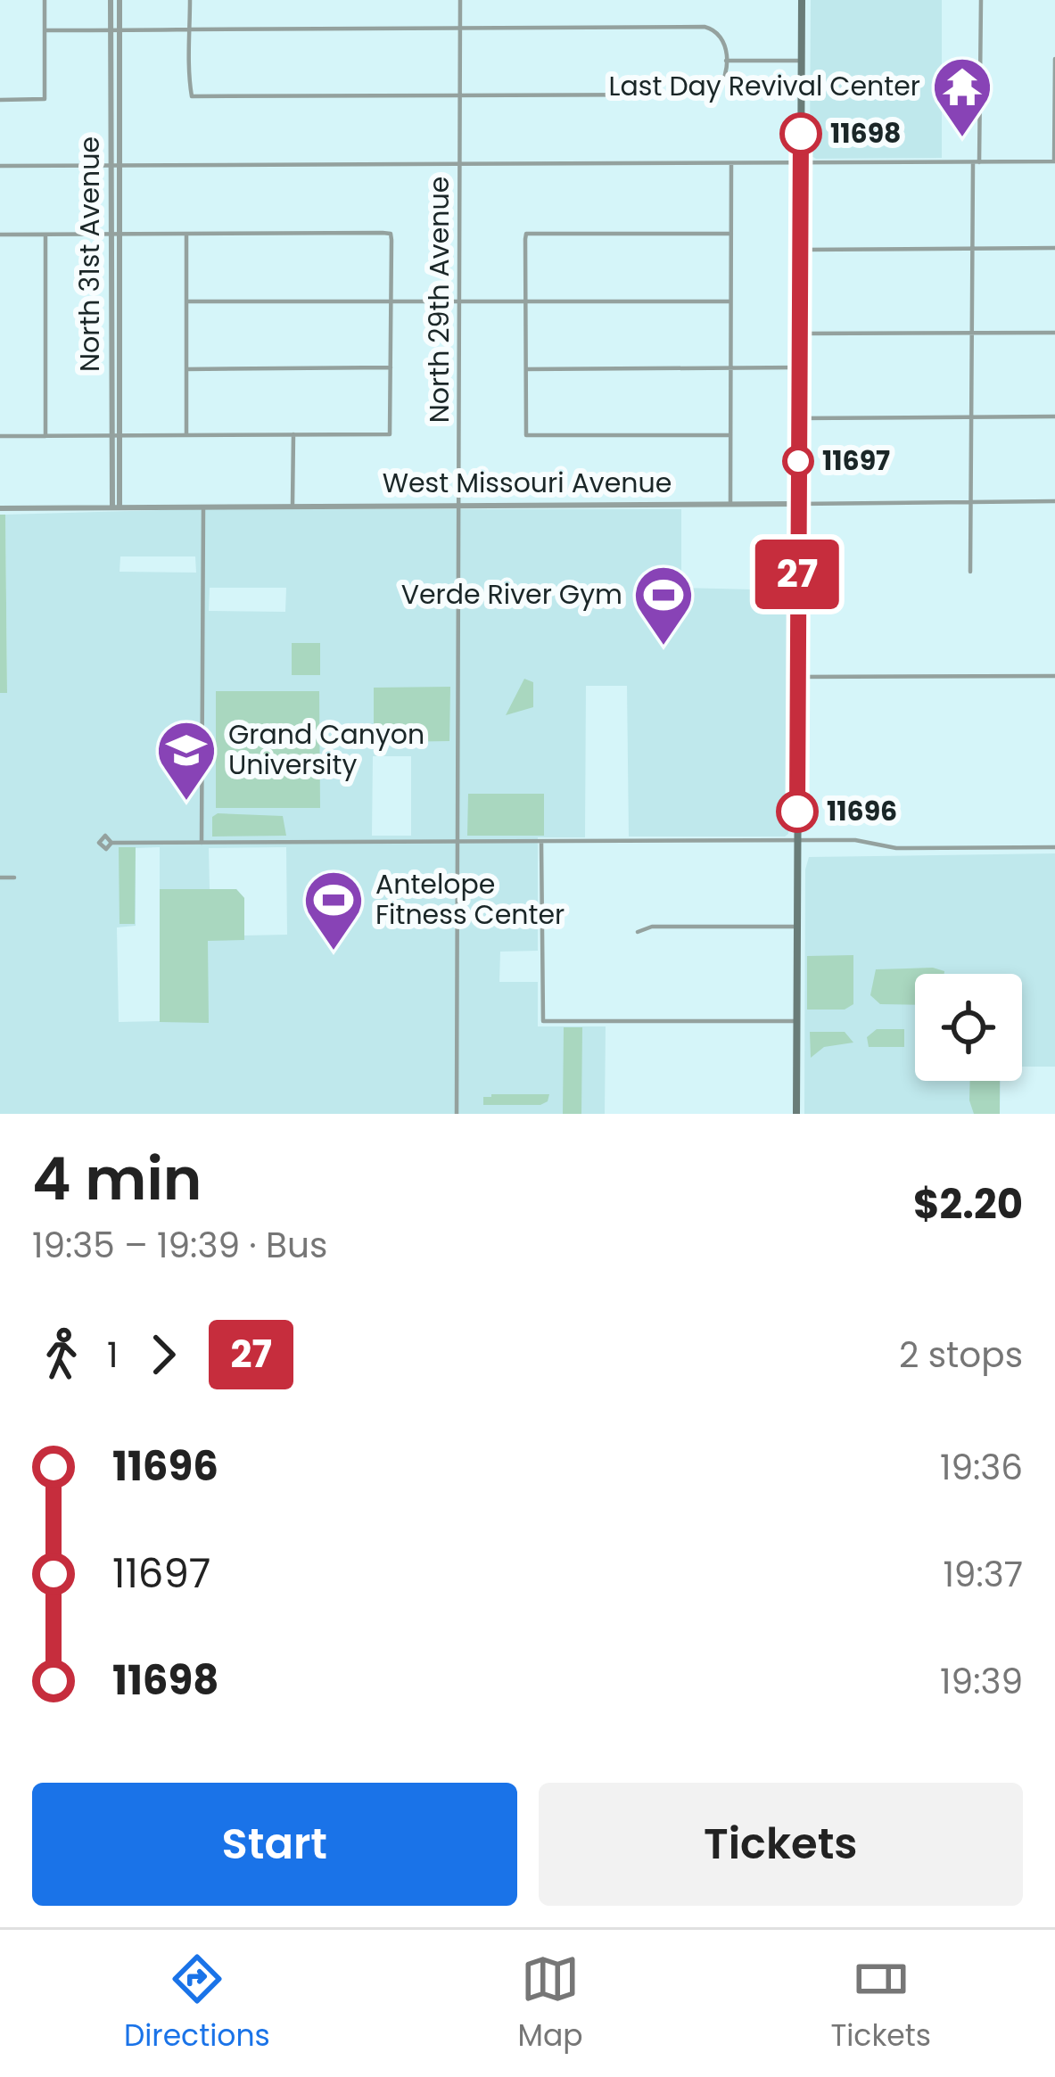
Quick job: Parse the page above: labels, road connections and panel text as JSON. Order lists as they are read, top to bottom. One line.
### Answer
{"streets":{"street":["North 31st Avenue","North 29th Avenue","West Missouri Avenue"]},"crossings":[["North 31st Avenue","West Missouri Avenue"],["North 29th Avenue","West Missouri Avenue"]],"places":{"other":["11698","11697","11696"],"temple":["Last Day Revival Center"],"sports":["Verde River Gym","Antelope Fitness Center"],"school or university":["Grand Canyon University"]},"lines":["bus line 27"],"page":{"on_map":"27","heading":["4 min","19:35 – 19:39 · Bus","$2.20"],"legs":["1","27","2 stops"],"list":[{"name":"11696","value":"19:36"},{"name":"11697","value":"19:37"},{"name":"11698","value":"19:39"}],"buttons":["Start","Tickets"],"tabs":["Directions","Map","Tickets"]}}
